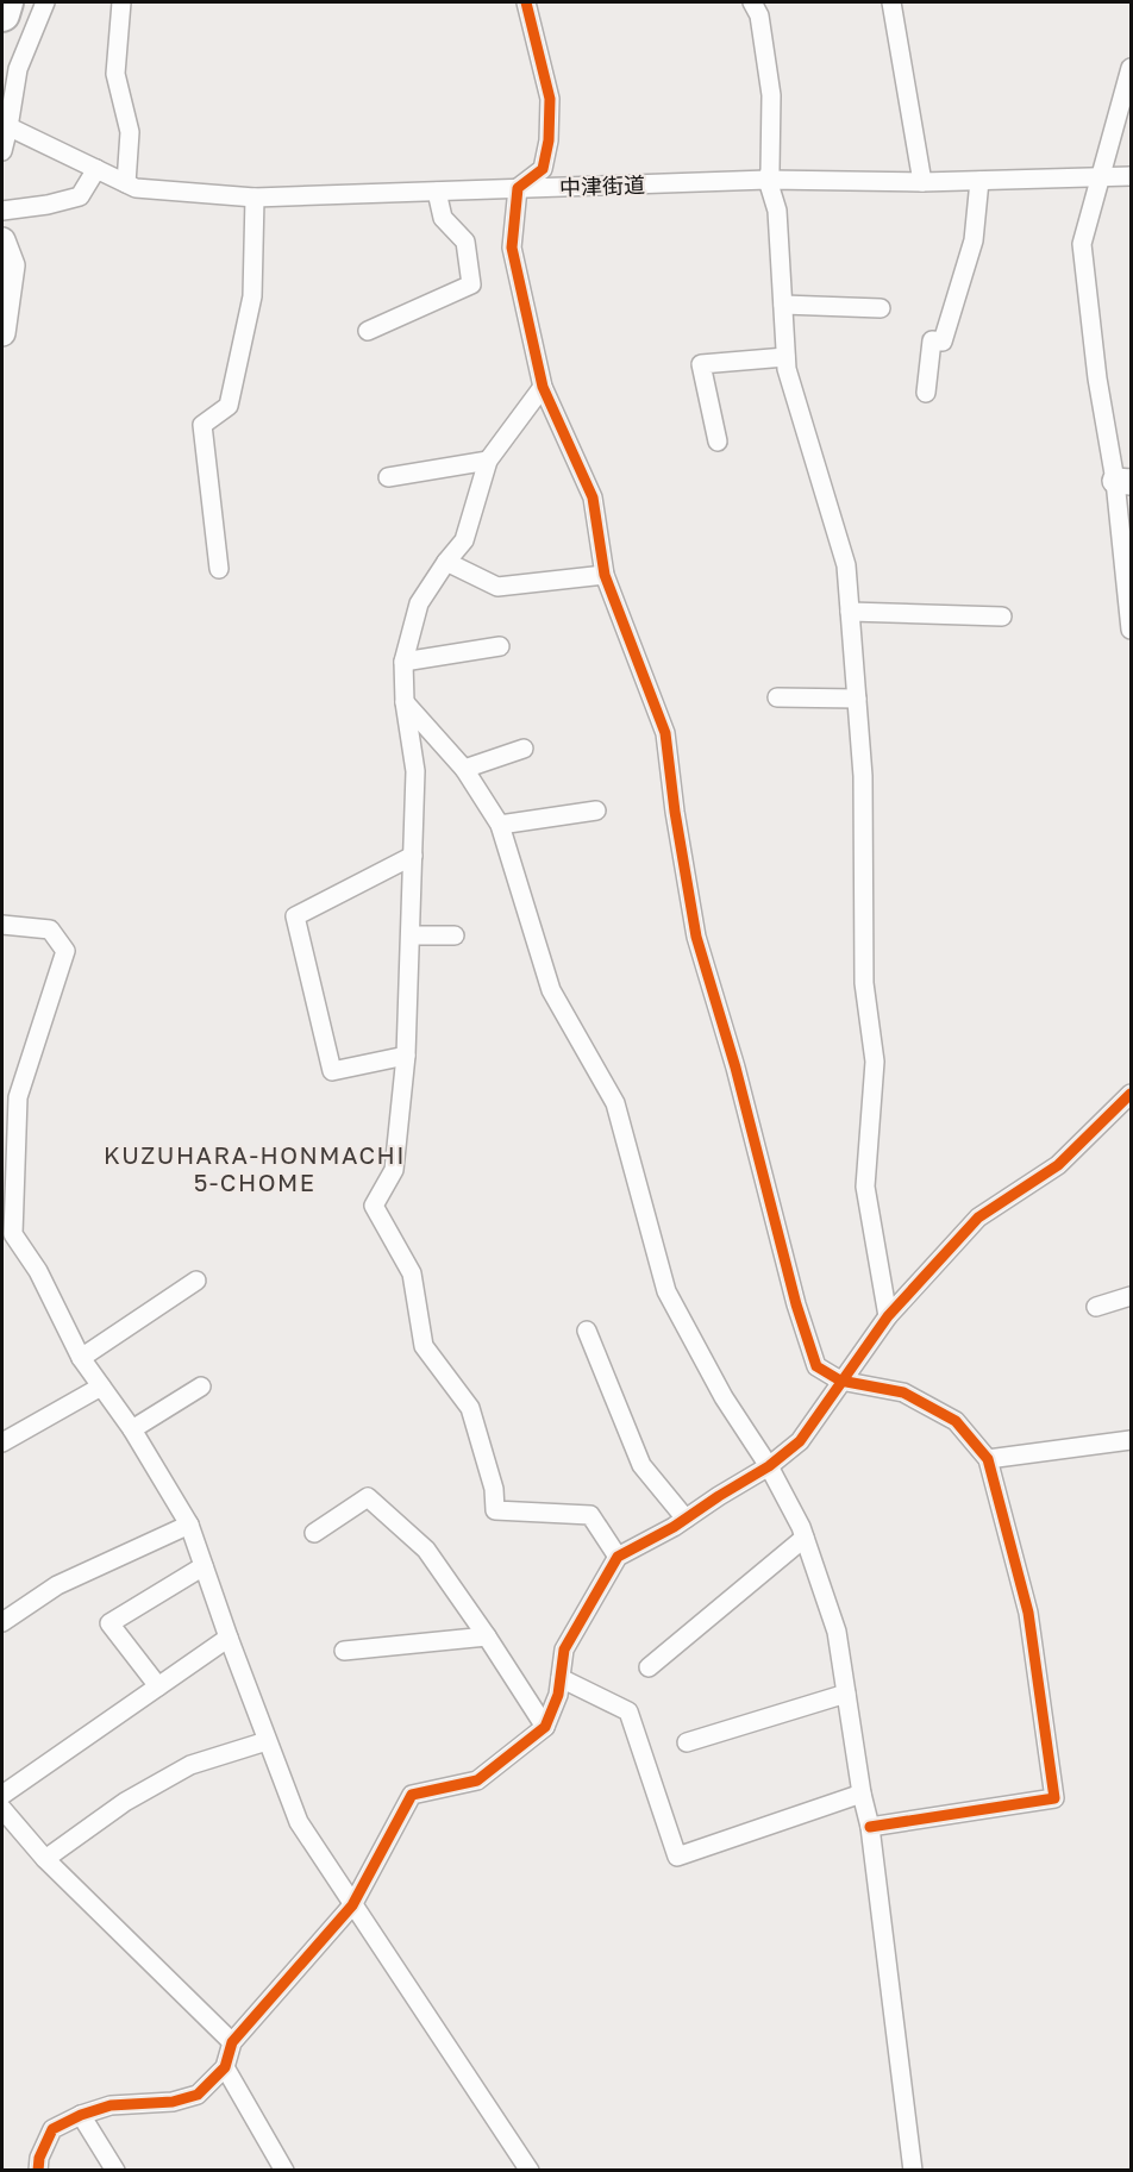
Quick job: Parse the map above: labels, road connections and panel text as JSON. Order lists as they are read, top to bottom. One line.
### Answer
{"streets":{"street":["中津街道"]},"districts":["KUZUHARA-HONMACHI 5-CHOME"]}
